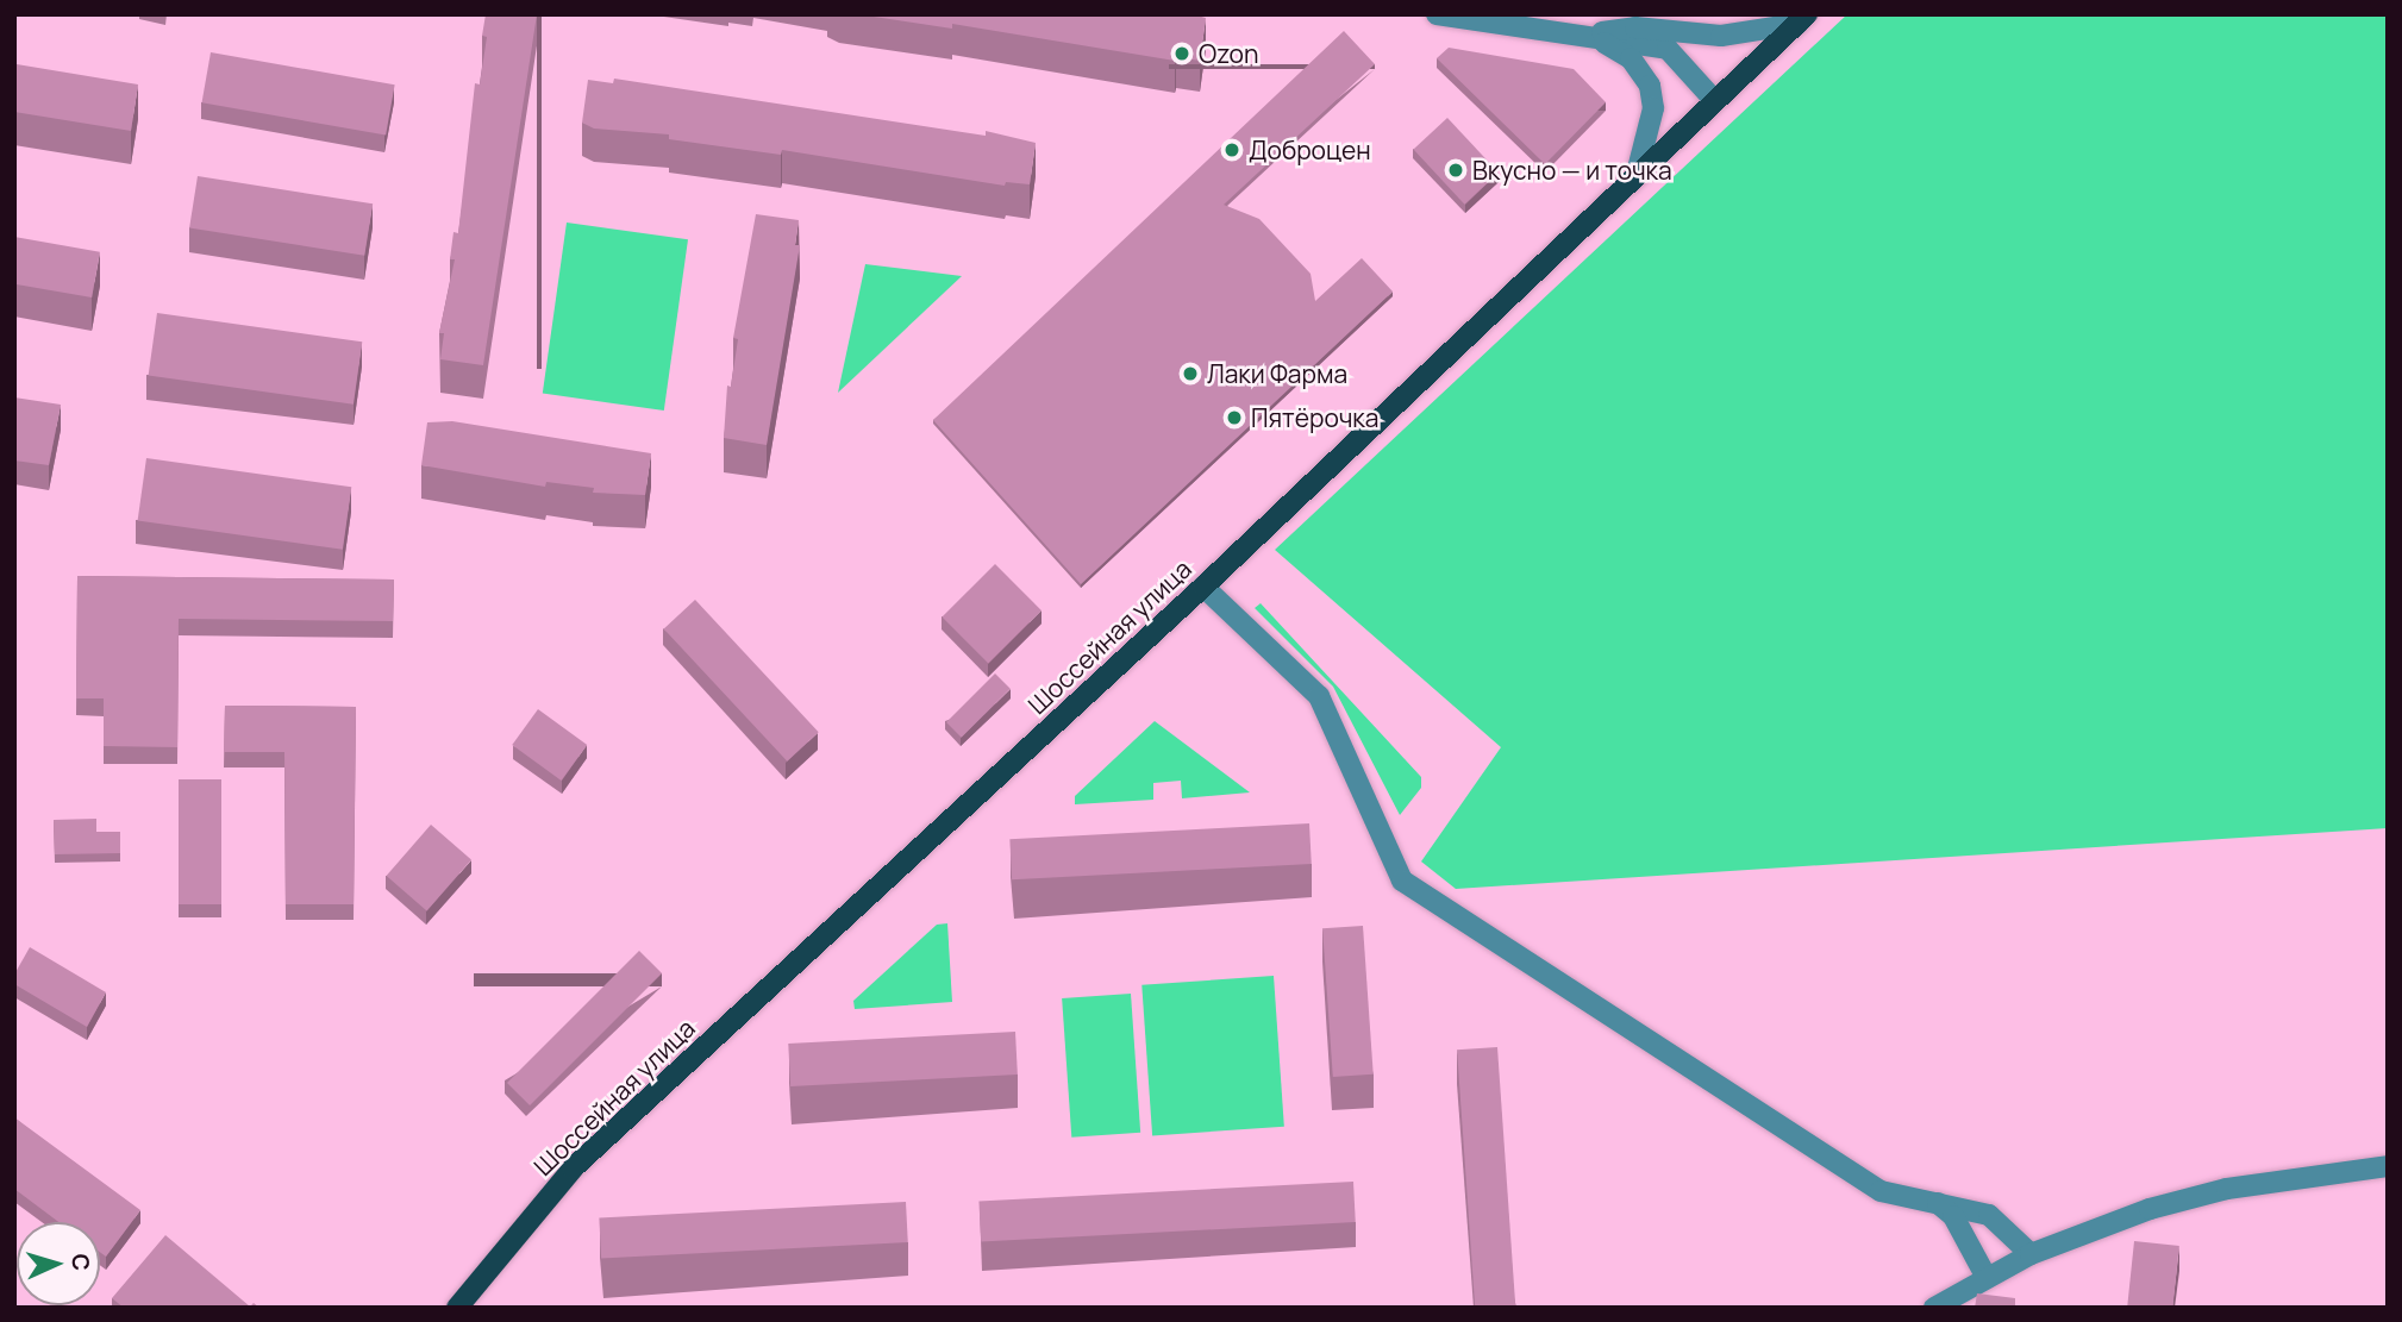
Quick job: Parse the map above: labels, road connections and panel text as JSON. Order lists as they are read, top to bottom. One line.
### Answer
{"streets":{"main road":["Шоссейная улица"]},"places":["Ozon","Доброцен","Вкусно — и точка","Лаки Фарма","Пятёрочка"],"north":"right"}
